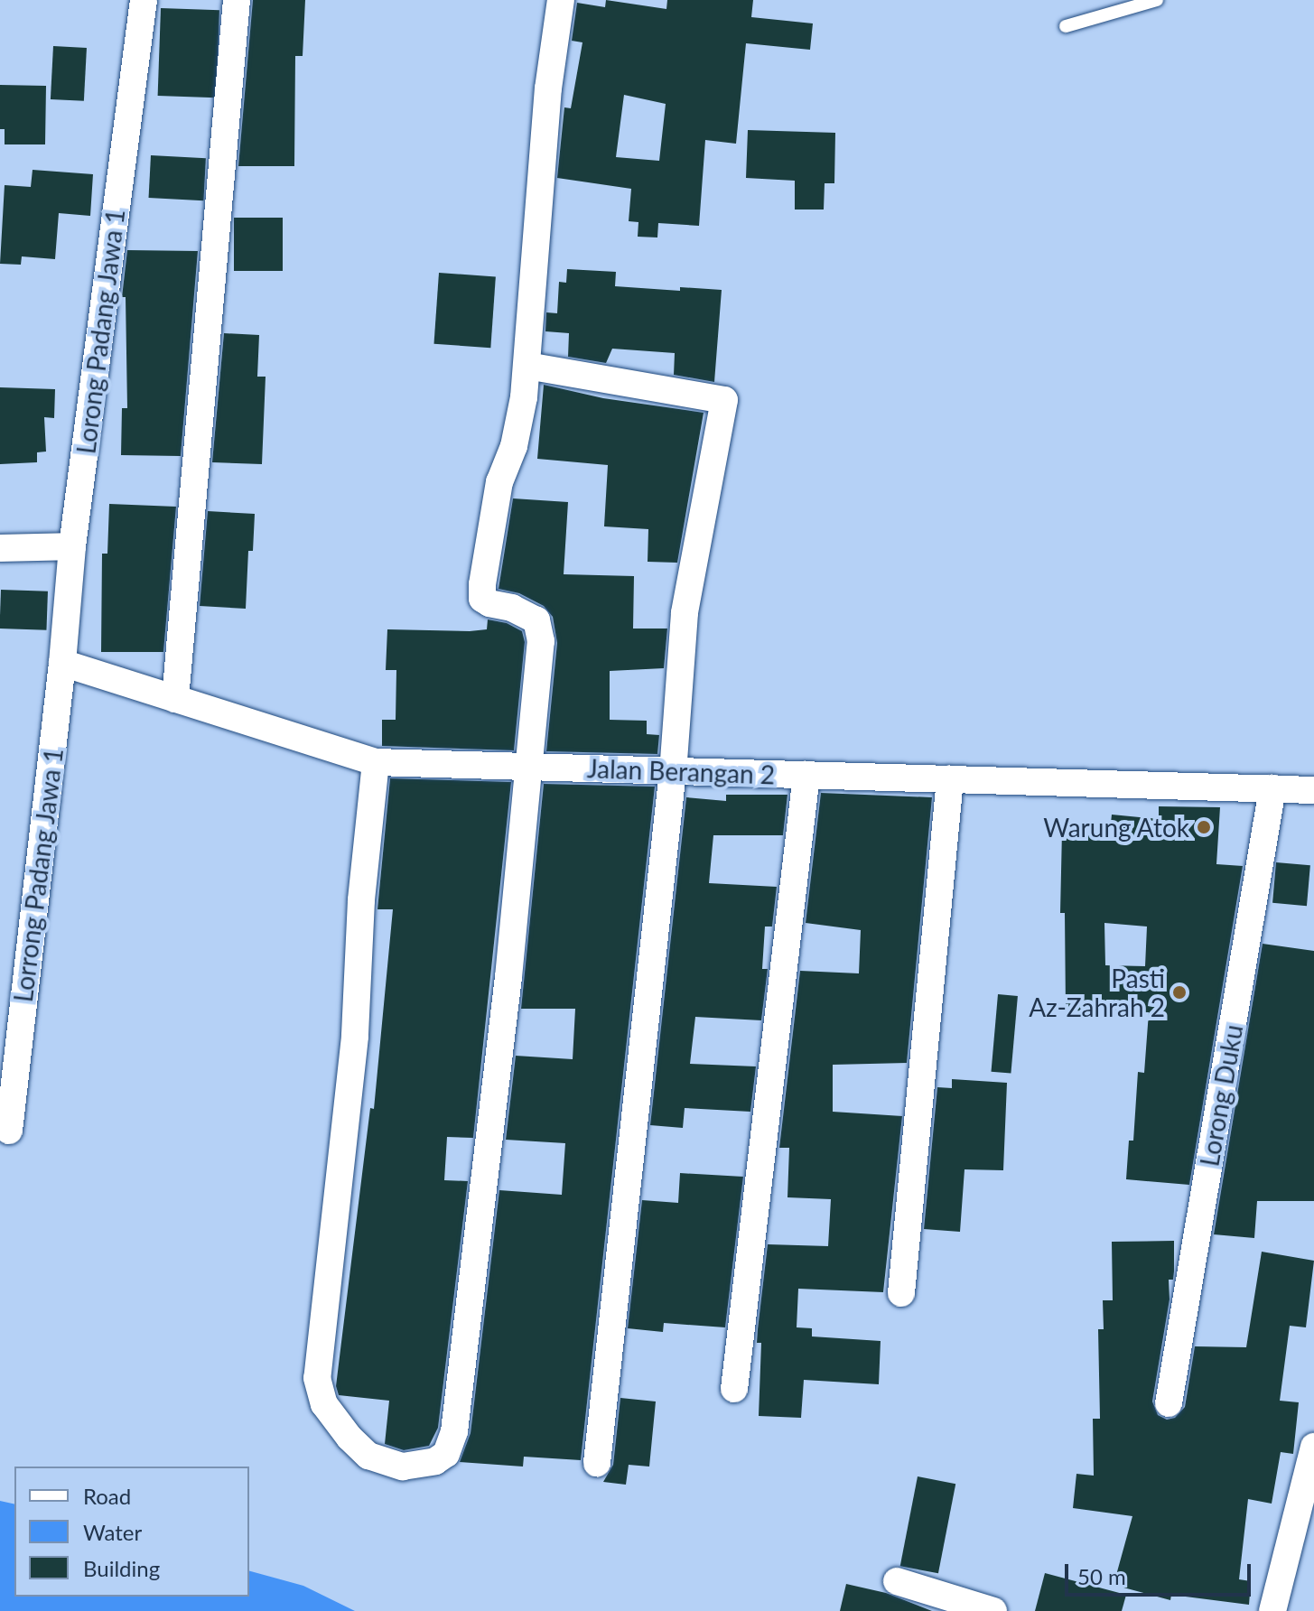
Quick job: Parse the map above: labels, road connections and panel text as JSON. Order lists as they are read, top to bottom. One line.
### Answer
{"streets":{"street":["Lorong Padang Jawa 1","Jalan Berangan 2","Lorrong Padang Jawa 1","Lorong Duku"]},"crossings":[["Lorong Padang Jawa 1","Jalan Berangan 2"],["Lorong Padang Jawa 1","Lorrong Padang Jawa 1"],["Jalan Berangan 2","Lorrong Padang Jawa 1"],["Jalan Berangan 2","Lorong Duku"]],"places":["Warung Atok","Pasti Az-Zahrah 2"],"legend":["Road","Water","Building"],"scale_bar":"50 m"}
